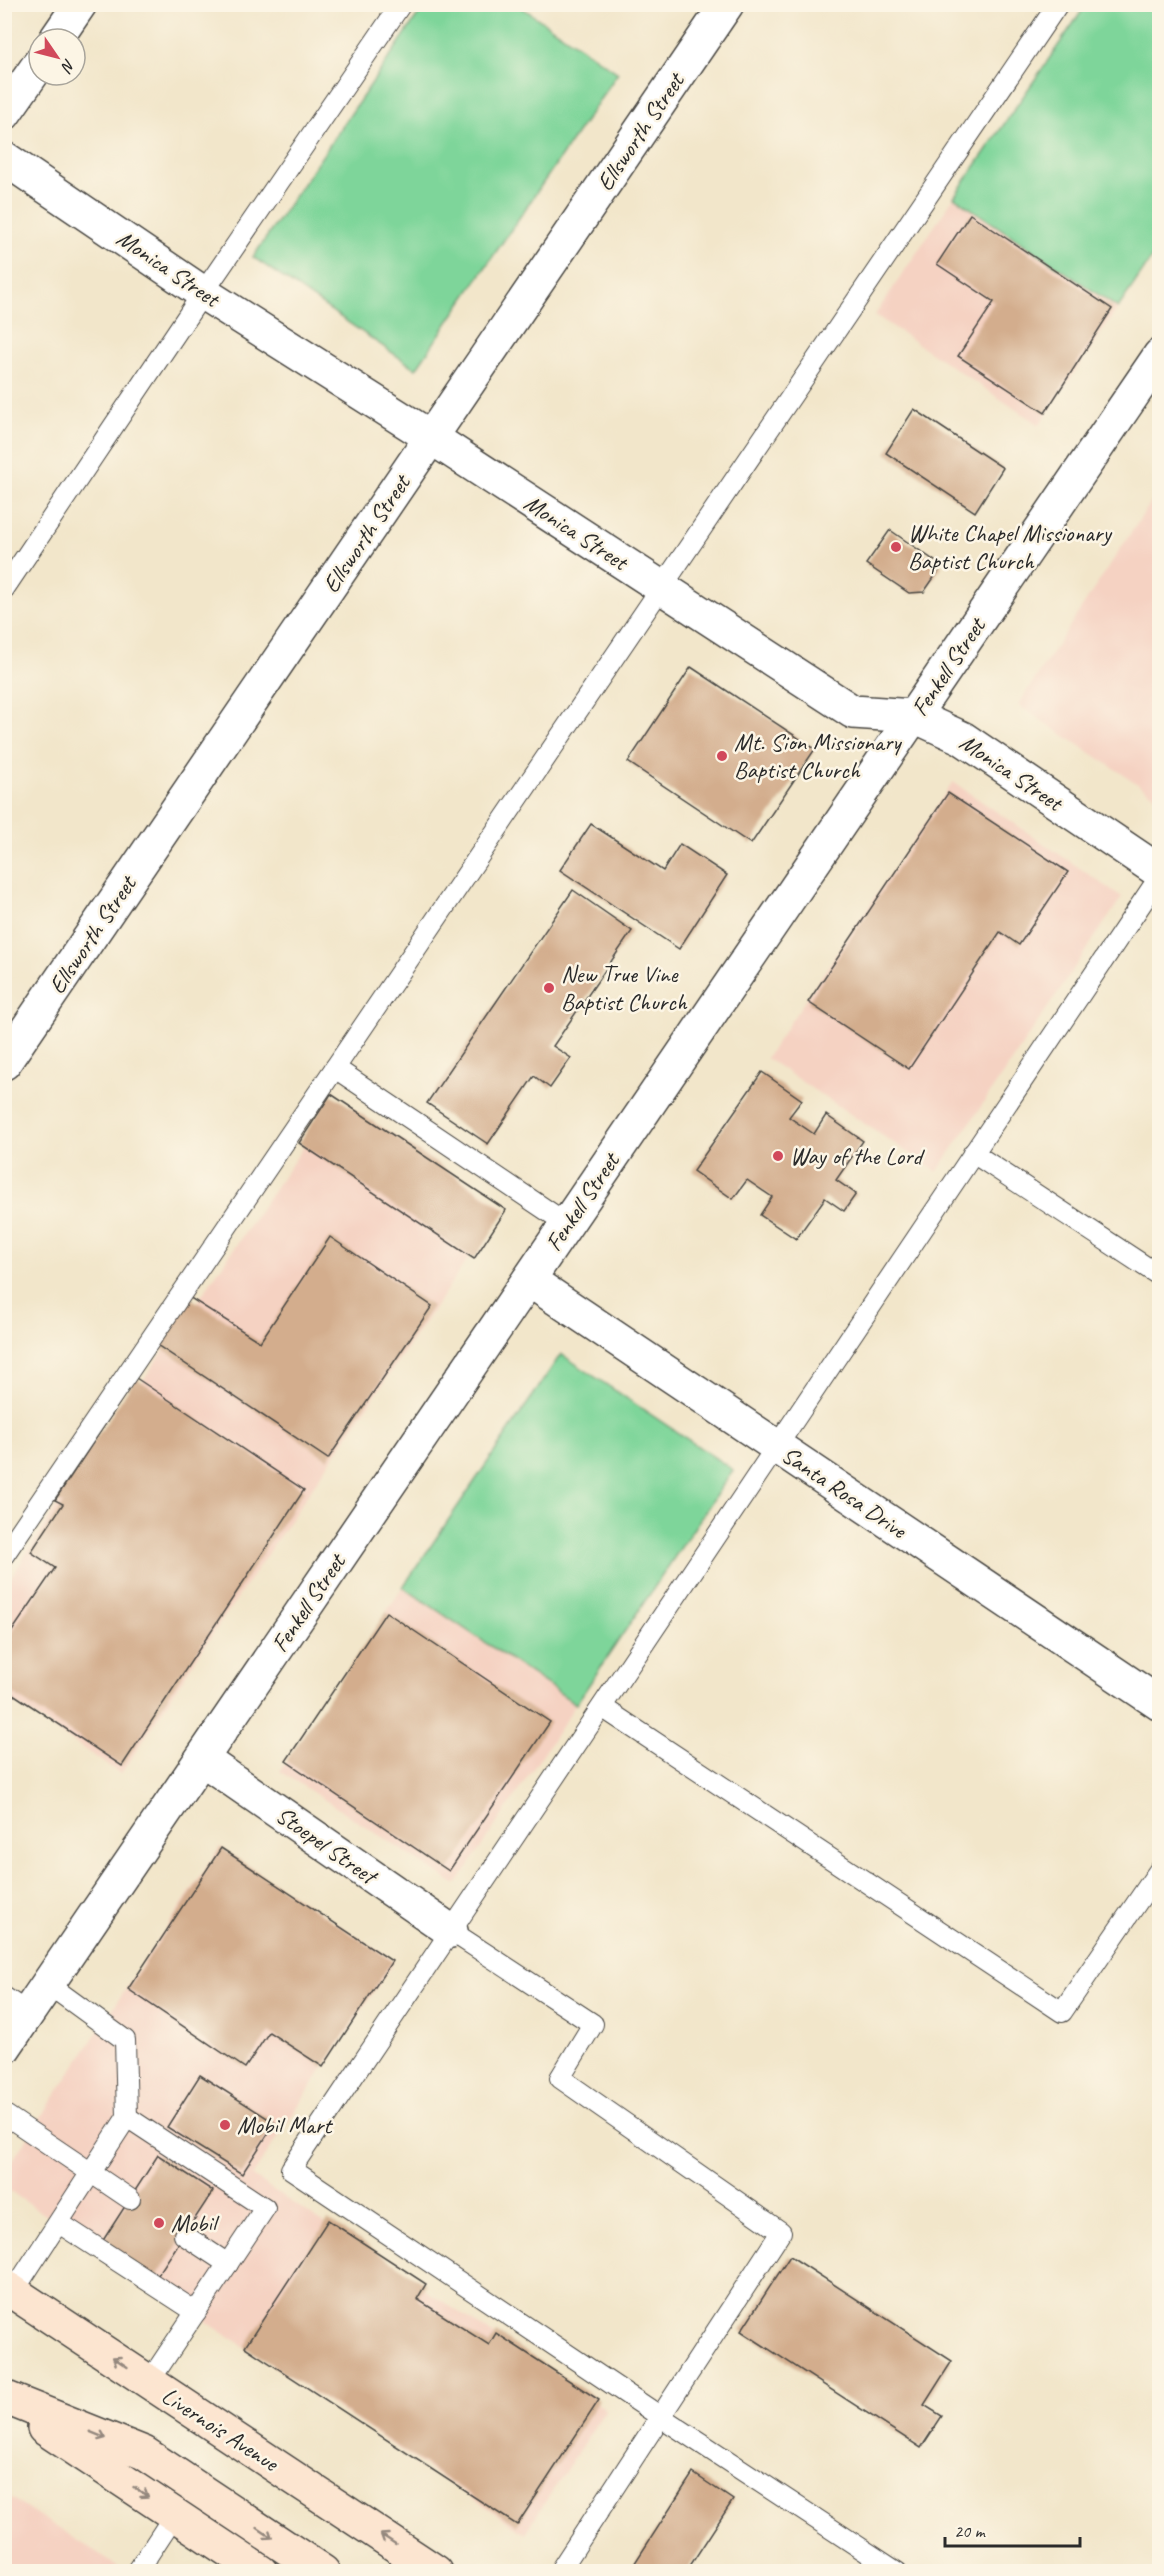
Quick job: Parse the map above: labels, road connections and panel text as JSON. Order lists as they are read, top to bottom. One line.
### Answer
{"streets":{"main road":["Livernois Avenue"],"street":["Ellsworth Street","Monica Street","Fenkell Street","Santa Rosa Drive","Stoepel Street"]},"crossings":[["Ellsworth Street","Monica Street"],["Monica Street","Fenkell Street"],["Fenkell Street","Santa Rosa Drive"],["Fenkell Street","Stoepel Street"]],"places":["White Chapel Missionary Baptist Church","Mt. Sion Missionary Baptist Church","New True Vine Baptist Church","Way of the Lord","Mobil Mart","Mobil"],"scale_bar":"20 m","north":"bottom right"}
